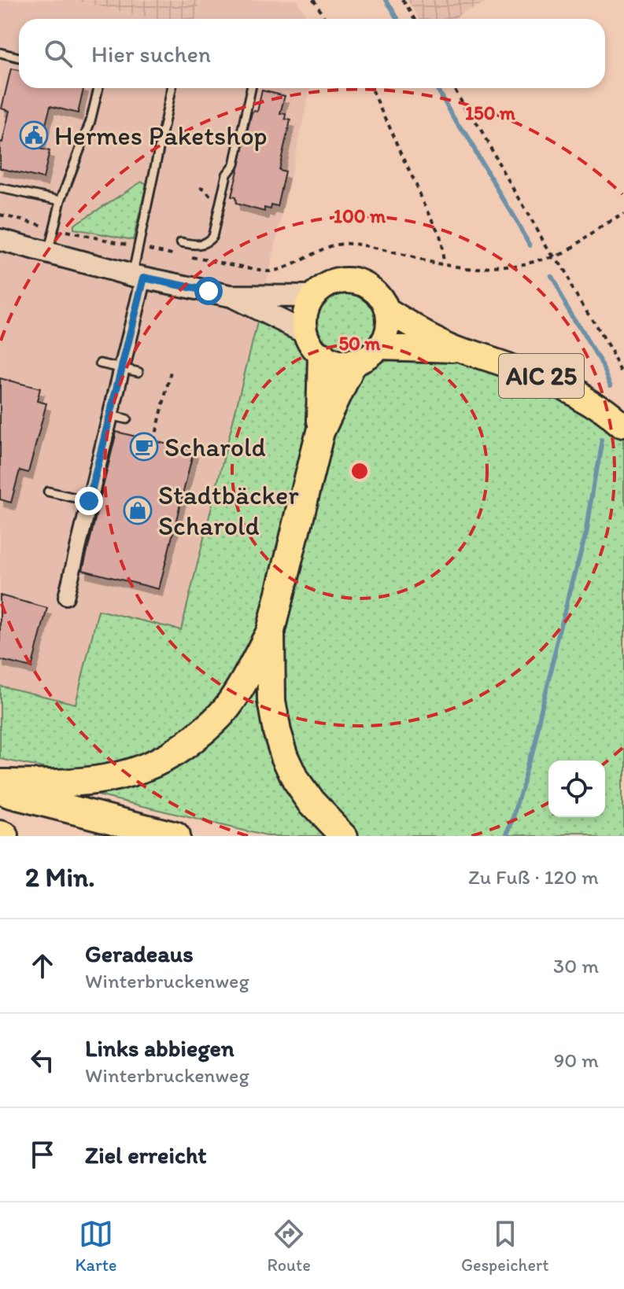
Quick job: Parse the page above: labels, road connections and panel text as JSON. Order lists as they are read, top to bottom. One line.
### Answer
{"streets":{"main road":["AIC 25"]},"places":{"public building":["Hermes Paketshop"],"cafe":["Scharold"],"shop":["Stadtbäcker Scharold"]},"page":{"search":"Hier suchen","heading":["2 Min.","Zu Fuß · 120 m"],"list":[["Geradeaus","Winterbruckenweg","30 m"],["Links abbiegen","Winterbruckenweg","90 m"],"Ziel erreicht"],"nav":["Karte","Route","Gespeichert"]},"rings":["150 m","100 m","50 m"]}
